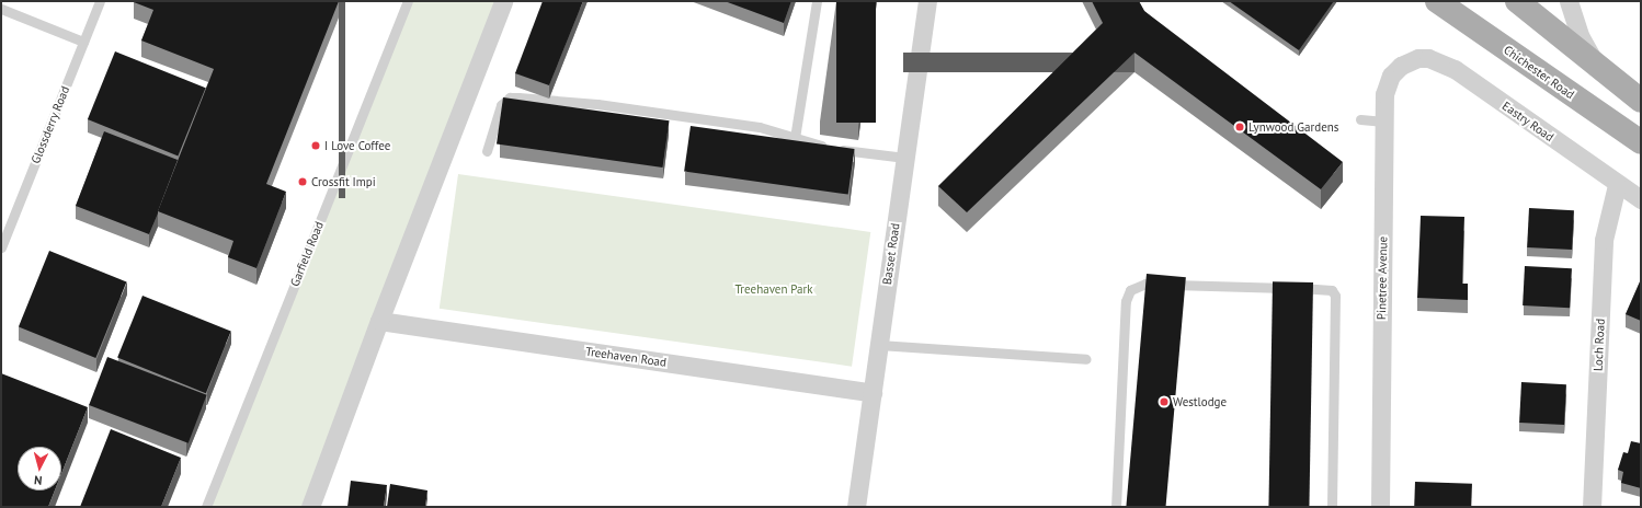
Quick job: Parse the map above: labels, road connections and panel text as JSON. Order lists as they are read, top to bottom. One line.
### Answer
{"streets":{"main road":["Chichester Road"],"street":["Eastry Road","Basset Road","Pinetree Avenue","Loch Road","Treehaven Road"],"lane":["Glossderry Road","Garfield Road"]},"crossings":[["Eastry Road","Pinetree Avenue"],["Eastry Road","Loch Road"],["Basset Road","Treehaven Road"]],"parks":["Treehaven Park"],"places":["Lynwood Gardens","I Love Coffee","Crossfit Impi","Westlodge"],"north":"bottom"}
